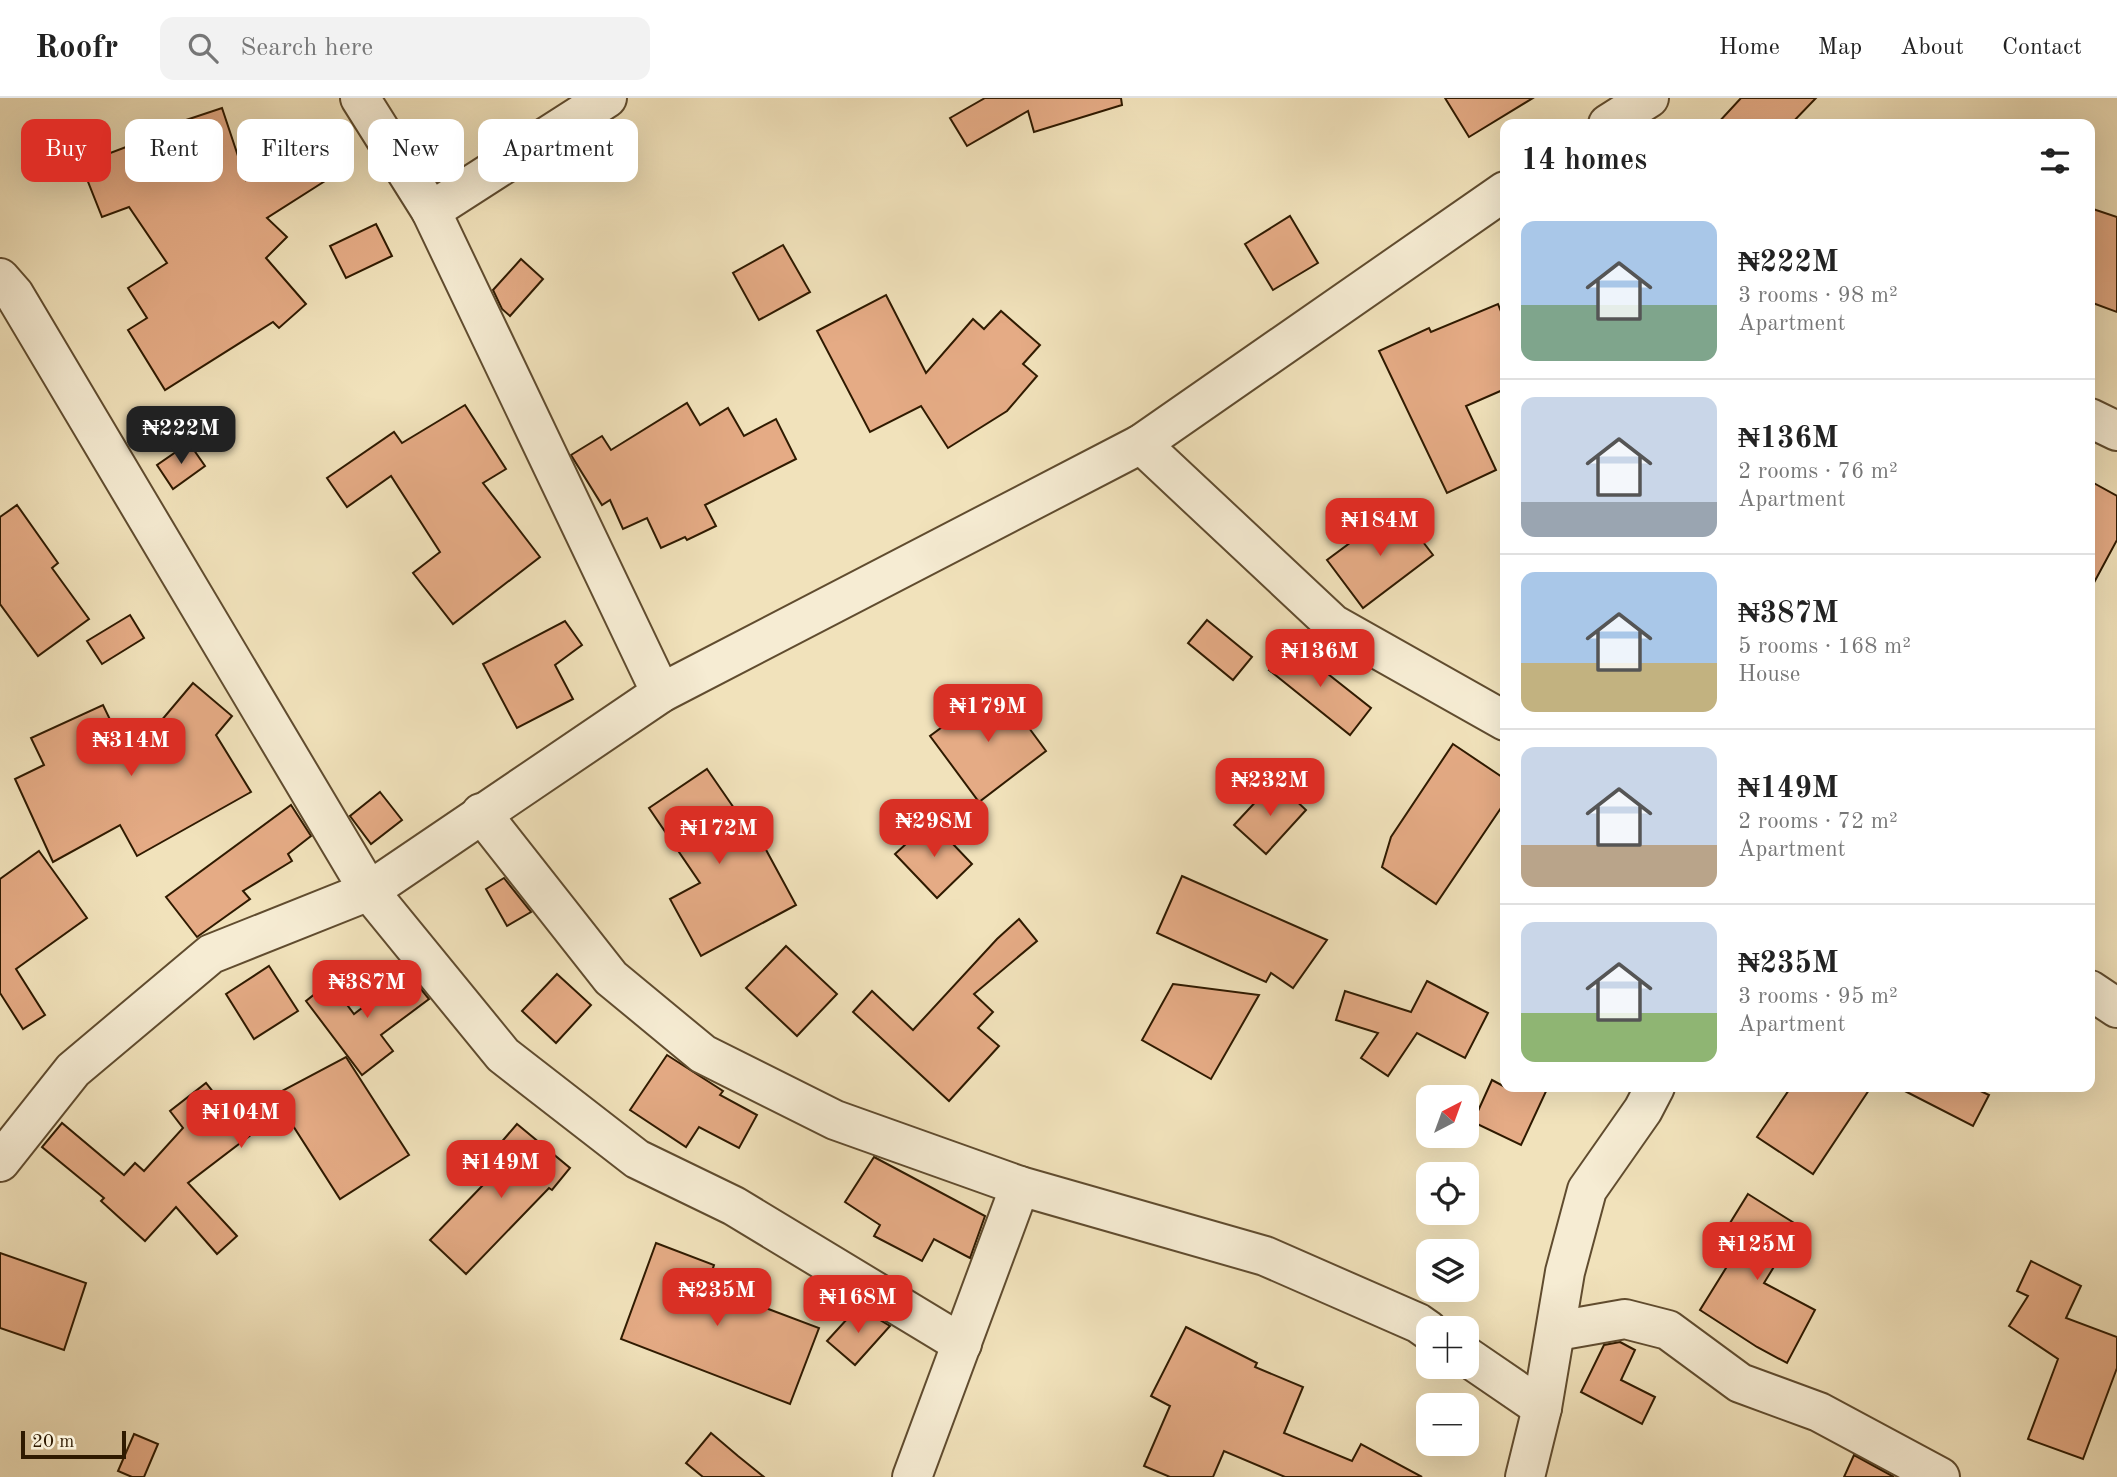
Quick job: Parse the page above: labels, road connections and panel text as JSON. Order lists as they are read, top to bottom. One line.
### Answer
{"scale_bar":"20 m","north":"top right","page":{"header":"Roofr","search":"Search here","nav":["Home","Map","About","Contact"],"chip":["Buy","Rent","Filters","New","Apartment"],"heading":"14 homes","list":[{"name":"₦222M","note":"3 rooms · 98 m² · Apartment"},{"name":"₦136M","note":"2 rooms · 76 m² · Apartment"},{"name":"₦387M","note":"5 rooms · 168 m² · House"},{"name":"₦149M","note":"2 rooms · 72 m² · Apartment"},{"name":"₦235M","note":"3 rooms · 95 m² · Apartment"}],"price":["₦222M","₦184M","₦136M","₦179M","₦314M","₦232M","₦298M","₦172M","₦387M","₦104M","₦149M","₦125M","₦235M","₦168M"],"map_buttons":["+","−"],"scale":"20 m"}}
